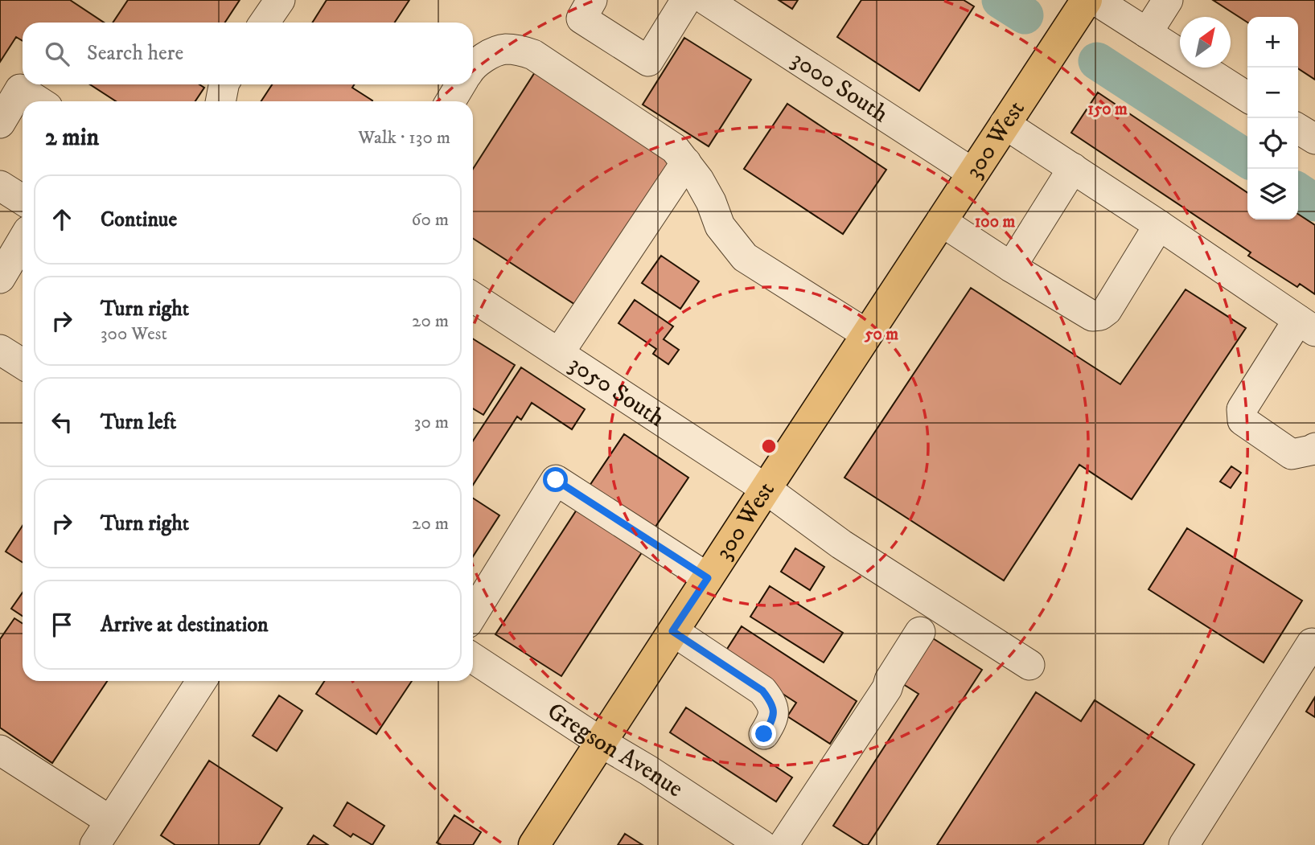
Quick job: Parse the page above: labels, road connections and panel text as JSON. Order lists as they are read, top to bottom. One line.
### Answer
{"streets":{"main road":["300 West"],"street":["3000 South","3050 South","Gregson Avenue"]},"crossings":[["3000 South","300 West"],["300 West","3050 South"],["300 West","Gregson Avenue"]],"north":"top right","page":{"map_buttons":["+","−"],"search":"Search here","heading":["2 min","Walk · 130 m"],"list":[["Continue","60 m"],["Turn right","300 West","20 m"],["Turn left","30 m"],["Turn right","20 m"],"Arrive at destination"]},"rings":["150 m","100 m","50 m"]}
